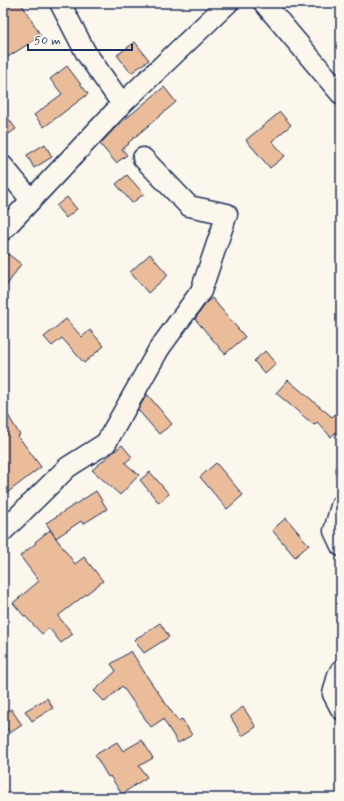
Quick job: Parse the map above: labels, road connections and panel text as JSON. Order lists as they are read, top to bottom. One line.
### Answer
{"scale_bar":"50 m"}
